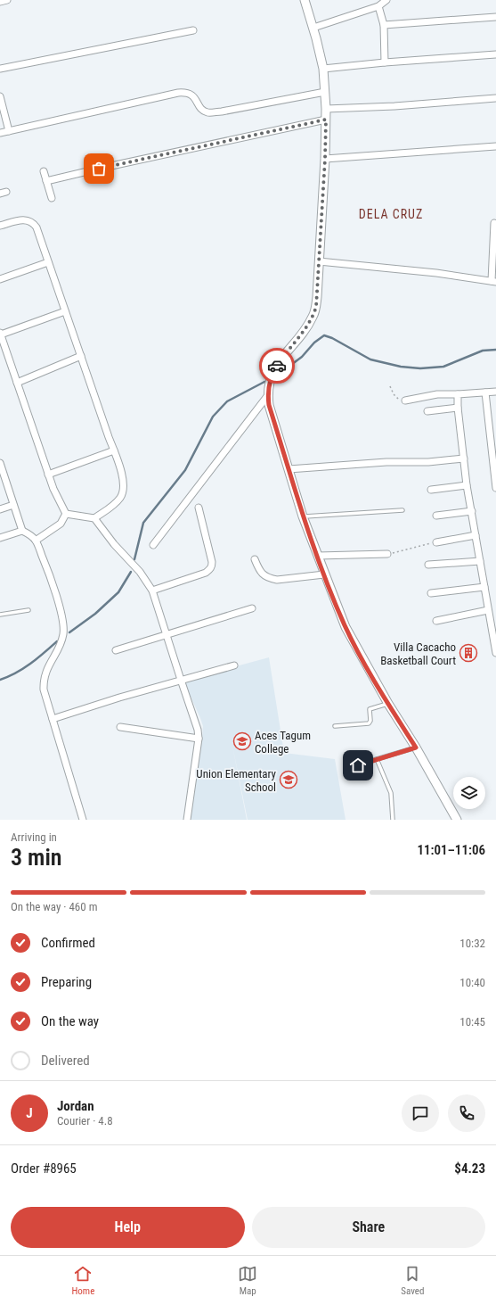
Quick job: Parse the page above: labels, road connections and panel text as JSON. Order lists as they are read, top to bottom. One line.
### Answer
{"districts":["DELA CRUZ"],"places":{"building":["Villa Cacacho Basketball Court"],"school or university":["Aces Tagum College","Union Elementary School"]},"page":{"heading":["3 min","Arriving in","11:01–11:06"],"panel":["Jordan","Courier · 4.8","Order #8965","$4.23"],"bar":"On the way · 460 m","list":[["Confirmed","10:32"],["Preparing","10:40"],["On the way","10:45"],"Delivered"],"round":"J","buttons":["Help","Share"],"tabs":["Home","Map","Saved"]}}
